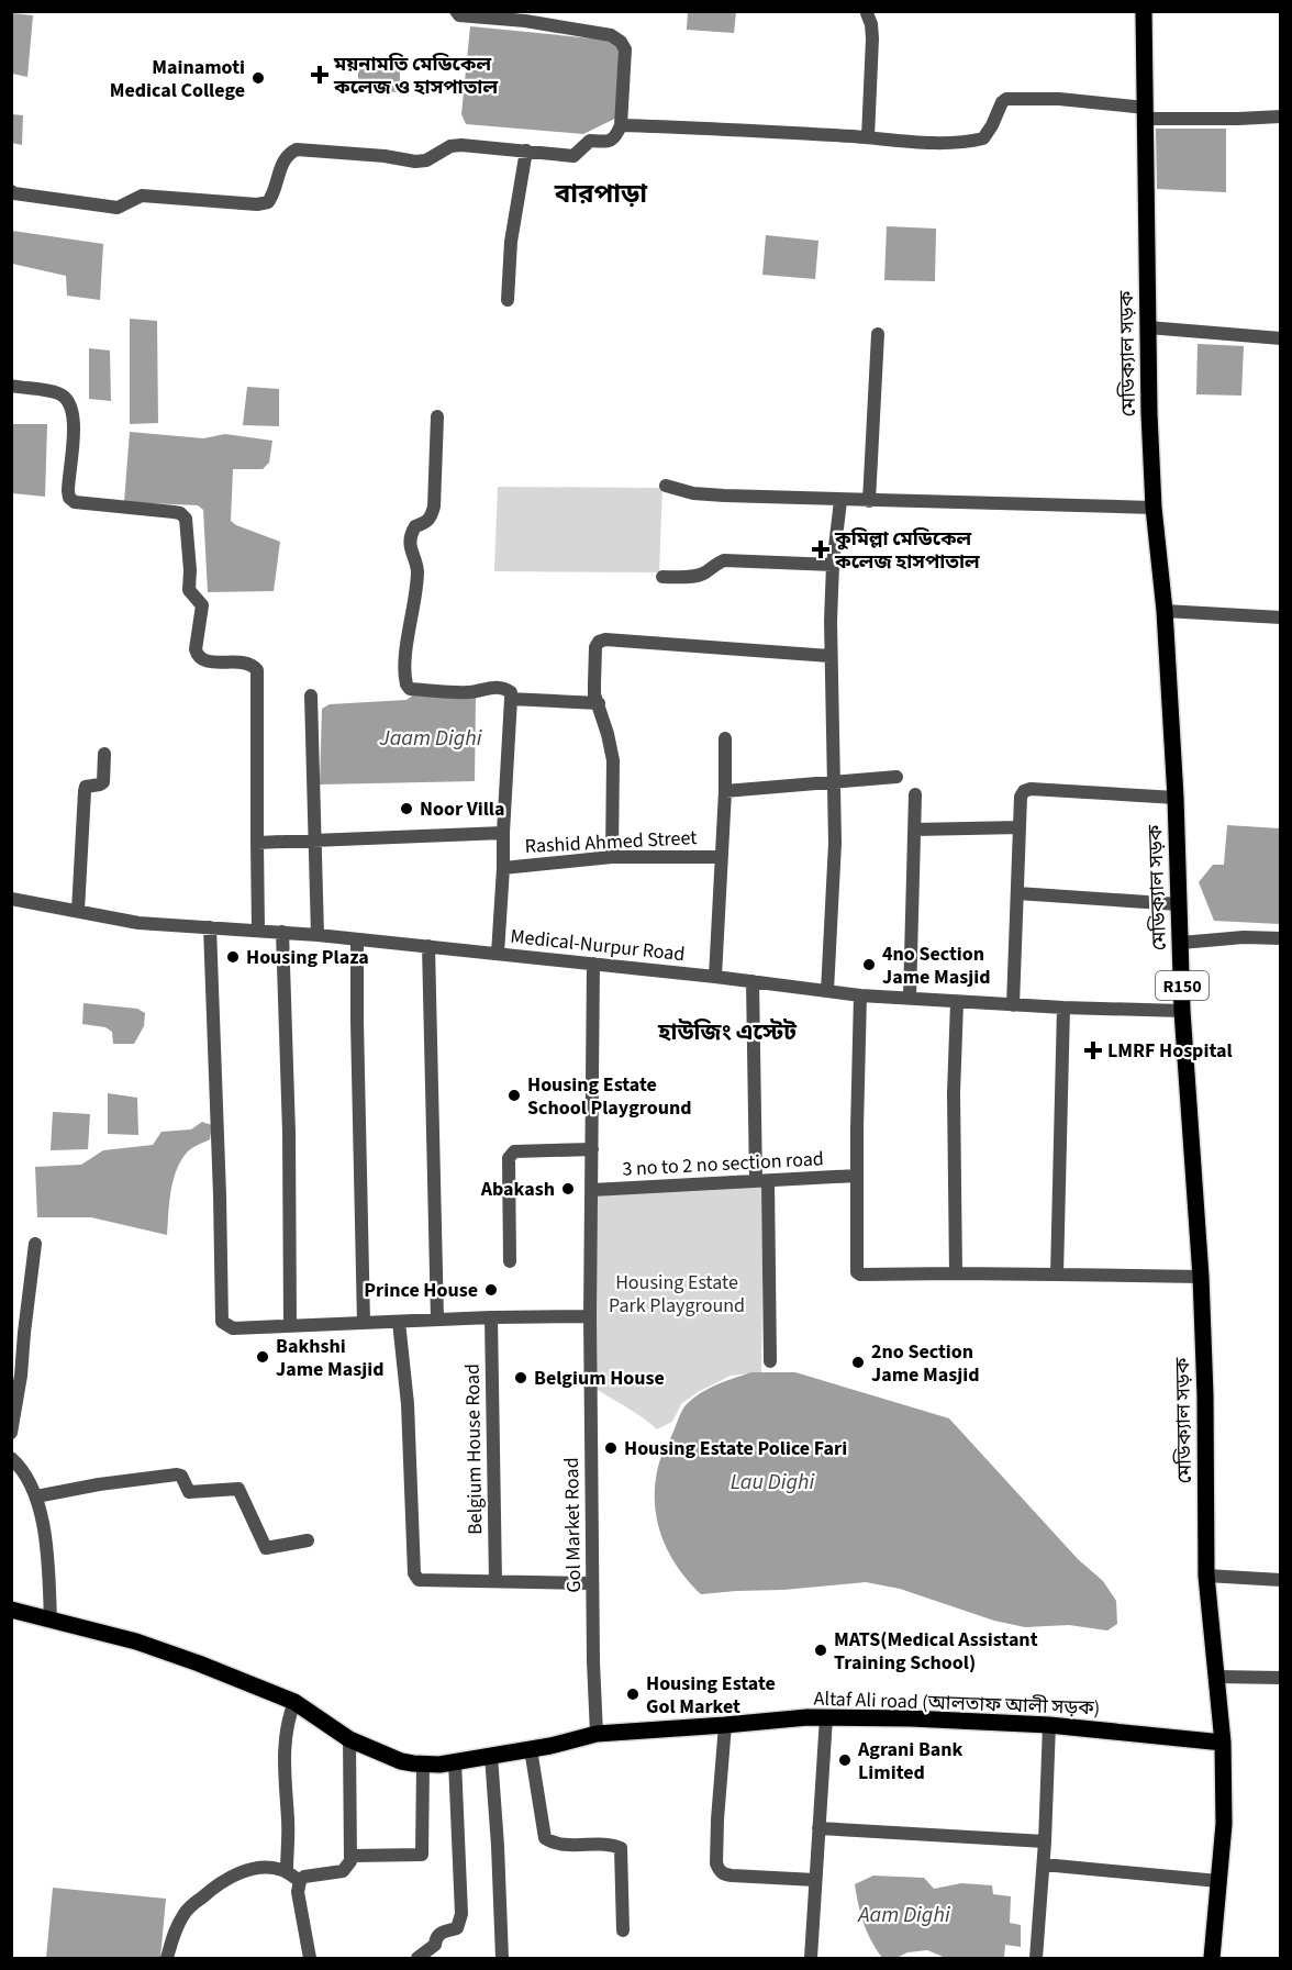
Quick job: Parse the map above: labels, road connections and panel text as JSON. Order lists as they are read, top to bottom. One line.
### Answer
{"streets":{"main road":["মেডিক্যাল সড়ক","R150","Altaf Ali road (আলতাফ আলী সড়ক)"],"street":["Rashid Ahmed Street","Medical-Nurpur Road","3 no to 2 no section road","Belgium House Road","Gol Market Road"]},"crossings":[["মেডিক্যাল সড়ক","Medical-Nurpur Road"],["মেডিক্যাল সড়ক","Altaf Ali road (আলতাফ আলী সড়ক)"],["Medical-Nurpur Road","Gol Market Road"],["3 no to 2 no section road","Gol Market Road"],["Gol Market Road","Altaf Ali road (আলতাফ আলী সড়ক)"]],"districts":["বারপাড়া","হাউজিং এস্টেট"],"water":["Jaam Dighi","Lau Dighi","Aam Dighi"],"parks":["Housing Estate Park Playground"],"places":{"health":["ময়নামতি মেডিকেল কলেজ ও হাসপাতাল","কুমিল্লা মেডিকেল কলেজ হাসপাতাল","LMRF Hospital"],"other":["Mainamoti Medical College","Noor Villa","Housing Plaza","4no Section Jame Masjid","Housing Estate School Playground","Abakash","Prince House","Bakhshi Jame Masjid","2no Section Jame Masjid","Belgium House","Housing Estate Police Fari","MATS(Medical Assistant Training School)","Housing Estate Gol Market","Agrani Bank Limited"]}}
